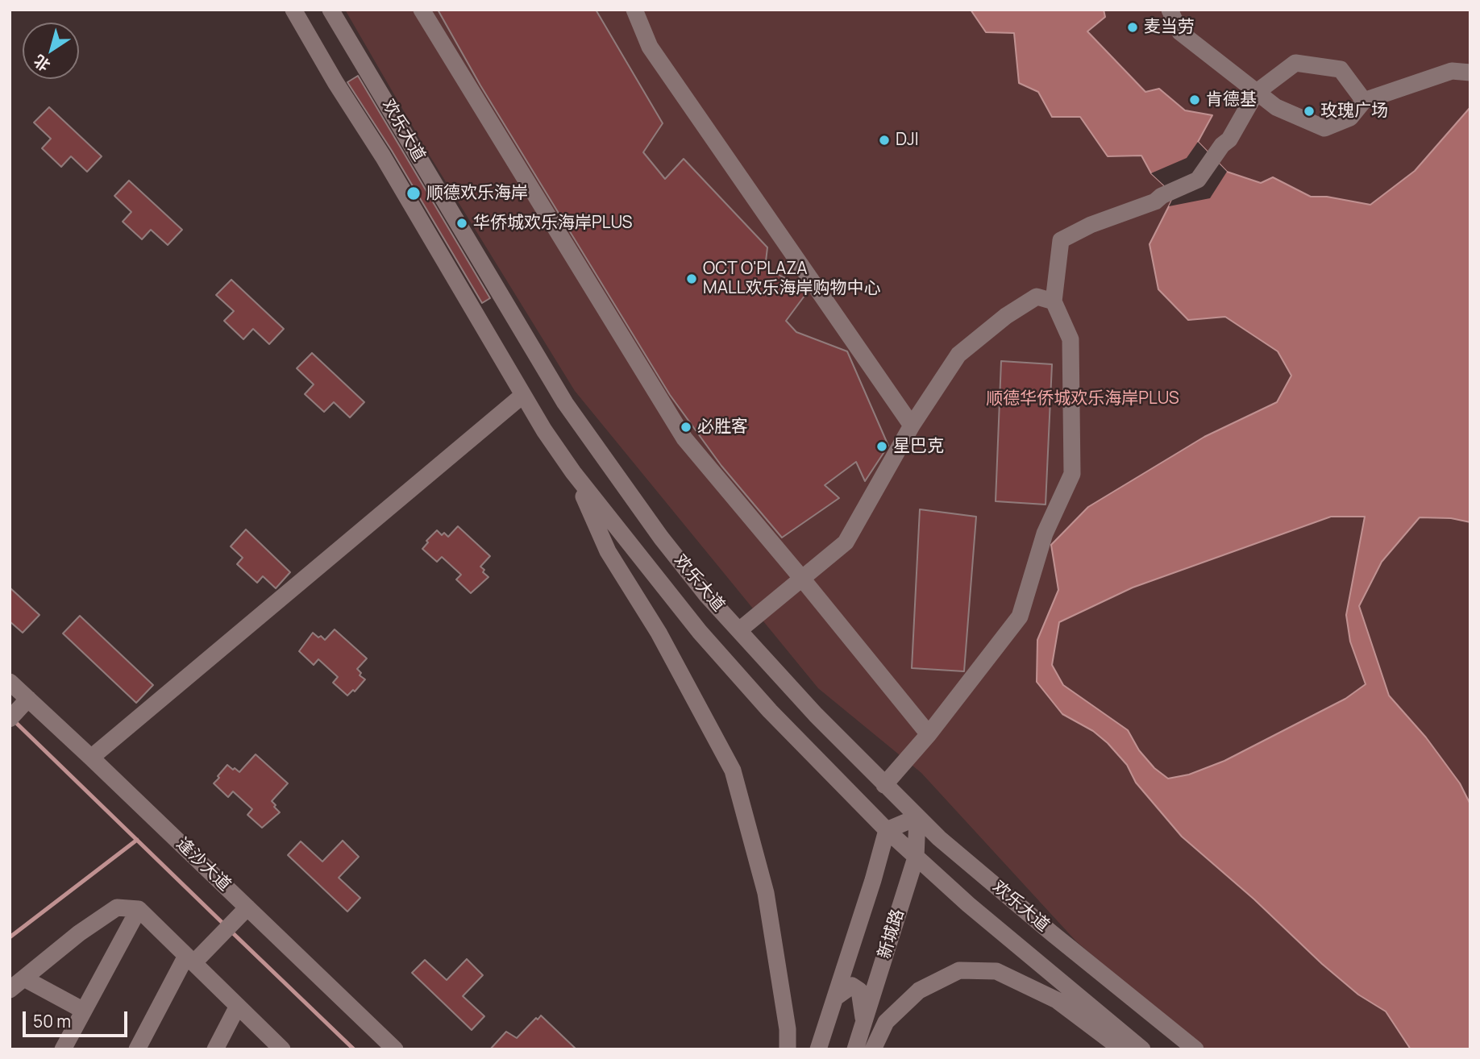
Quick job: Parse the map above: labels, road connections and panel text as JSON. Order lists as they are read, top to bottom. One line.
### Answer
{"streets":{"street":["欢乐大道","逢沙大道","新城路"]},"crossings":[["欢乐大道","新城路"]],"parks":["顺德华侨城欢乐海岸PLUS"],"places":["麦当劳","肯德基","玫瑰广场","DJI","顺德欢乐海岸","华侨城欢乐海岸PLUS","OCT O'PLAZA MALL欢乐海岸购物中心","必胜客","星巴克"],"scale_bar":"50 m","north":"bottom left"}
